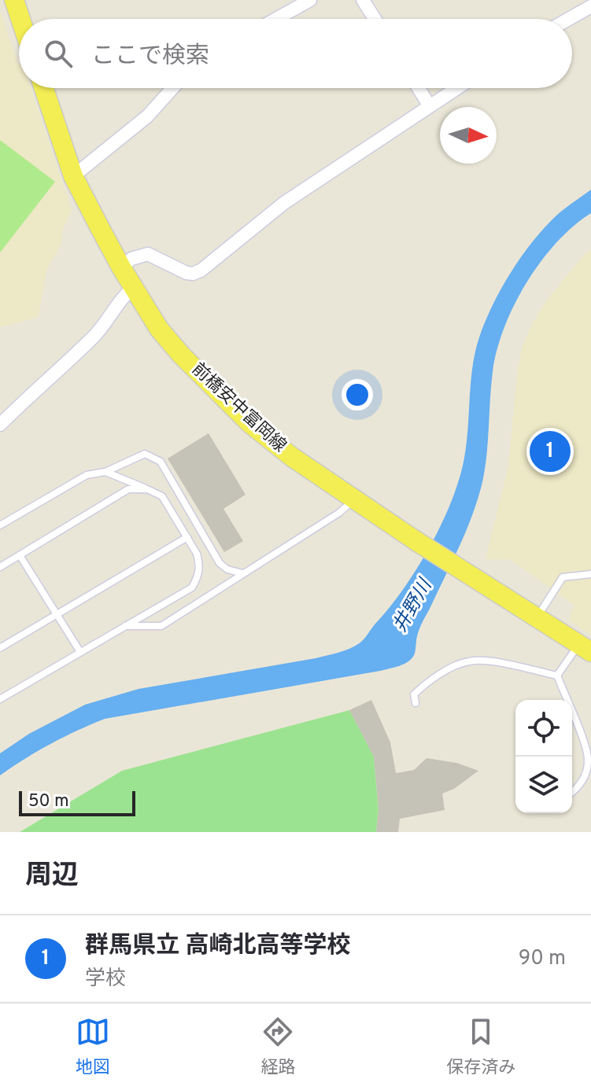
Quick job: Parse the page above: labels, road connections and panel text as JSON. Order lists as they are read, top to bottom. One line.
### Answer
{"streets":{"main road":["前橋安中富岡線"]},"water":["井野川"],"scale_bar":"50 m","north":"right","page":{"search":"ここで検索","pins":"1","scale":"50 m","heading":"周辺","list":[{"mark":"1","name":"群馬県立 高崎北高等学校","note":"学校","value":"90 m"}],"nav":["地図","経路","保存済み"]}}
